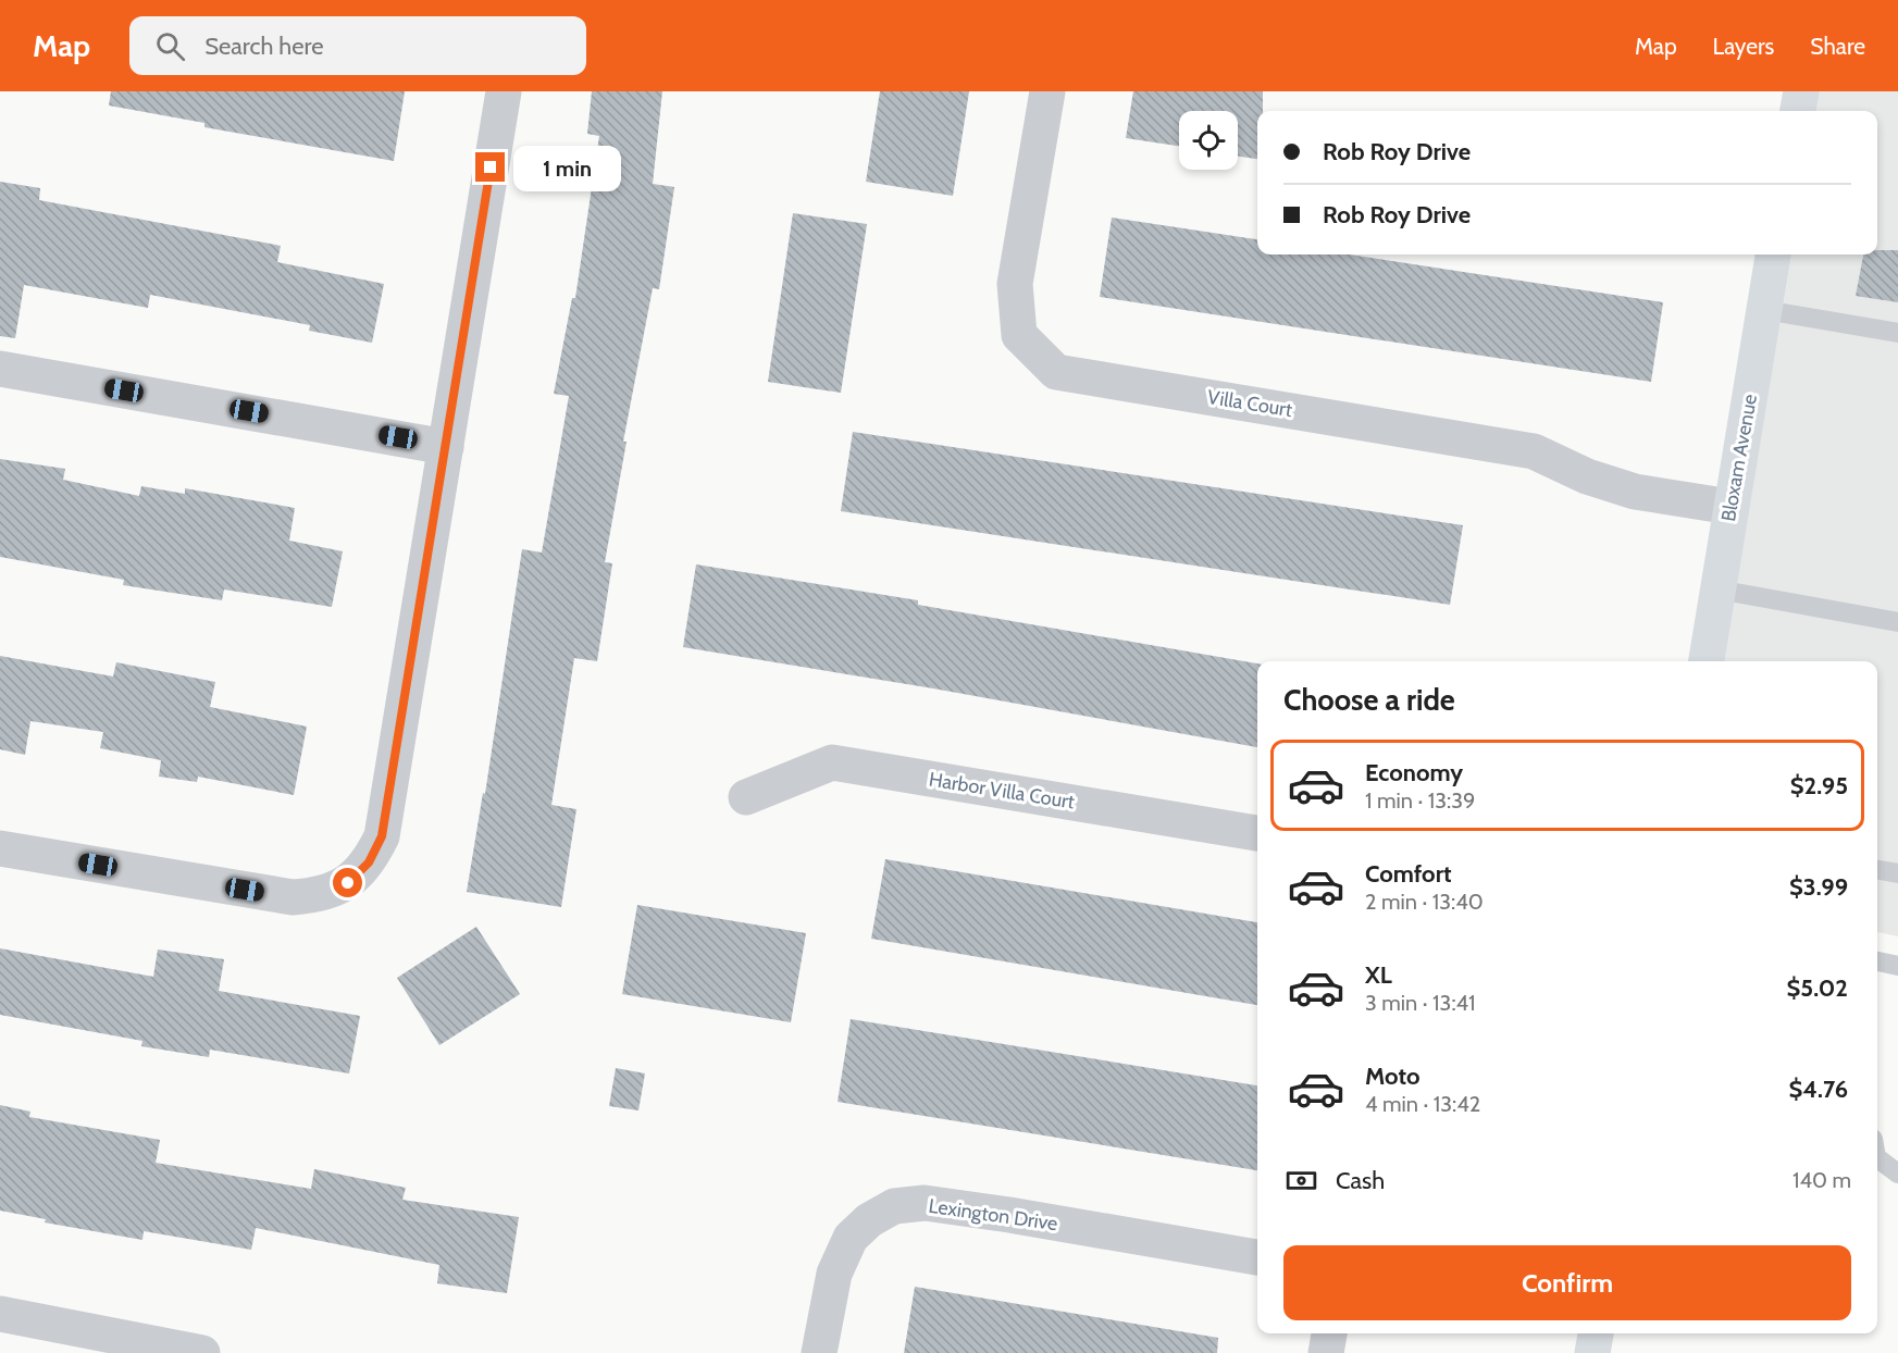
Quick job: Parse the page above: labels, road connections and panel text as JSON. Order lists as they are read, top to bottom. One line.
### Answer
{"streets":{"street":["Villa Court","Bloxam Avenue","Harbor Villa Court","Lexington Drive"]},"crossings":[["Villa Court","Bloxam Avenue"]],"page":{"header":"Map","search":"Search here","nav":["Map","Layers","Share"],"banner":["Rob Roy Drive","Rob Roy Drive"],"bubble":"1 min","heading":"Choose a ride","list":[{"name":"Economy","note":"1 min · 13:39","value":"$2.95"},{"name":"Comfort","note":"2 min · 13:40","value":"$3.99"},{"name":"XL","note":"3 min · 13:41","value":"$5.02"},{"name":"Moto","note":"4 min · 13:42","value":"$4.76"}],"pay":["Cash","140 m"],"buttons":"Confirm"}}
